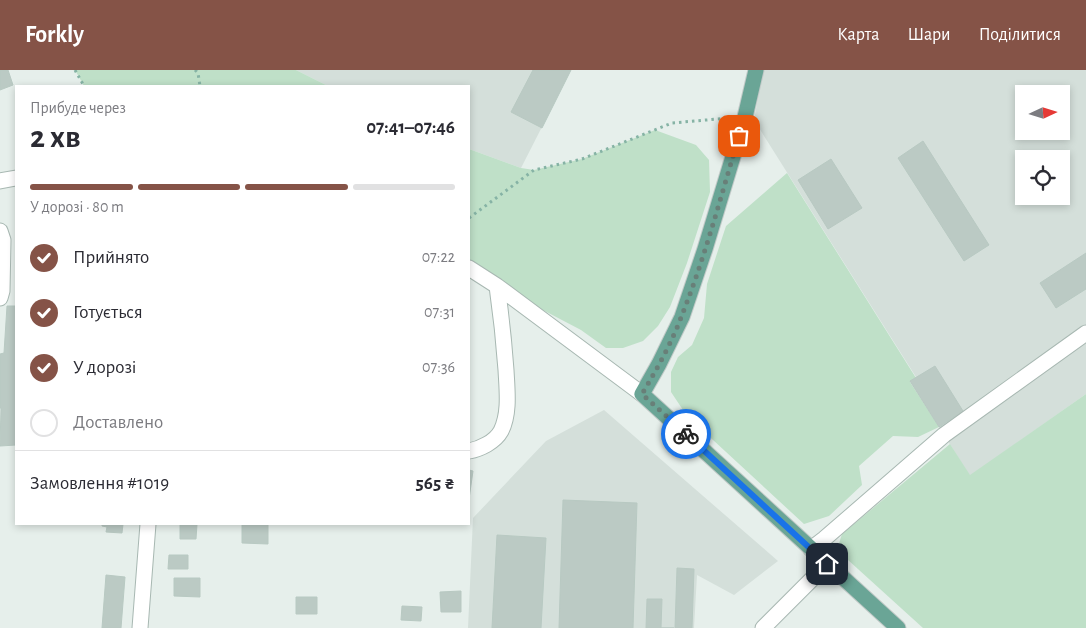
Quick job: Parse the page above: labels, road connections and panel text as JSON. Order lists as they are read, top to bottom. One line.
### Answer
{"north":"right","page":{"header":"Forkly","nav":["Карта","Шари","Поділитися"],"heading":["2 хв","Прибуде через","07:41–07:46"],"panel":["Замовлення #1019","565 ₴"],"bar":"У дорозі · 80 m","list":[["Прийнято","07:22"],["Готується","07:31"],["У дорозі","07:36"],"Доставлено"]}}
